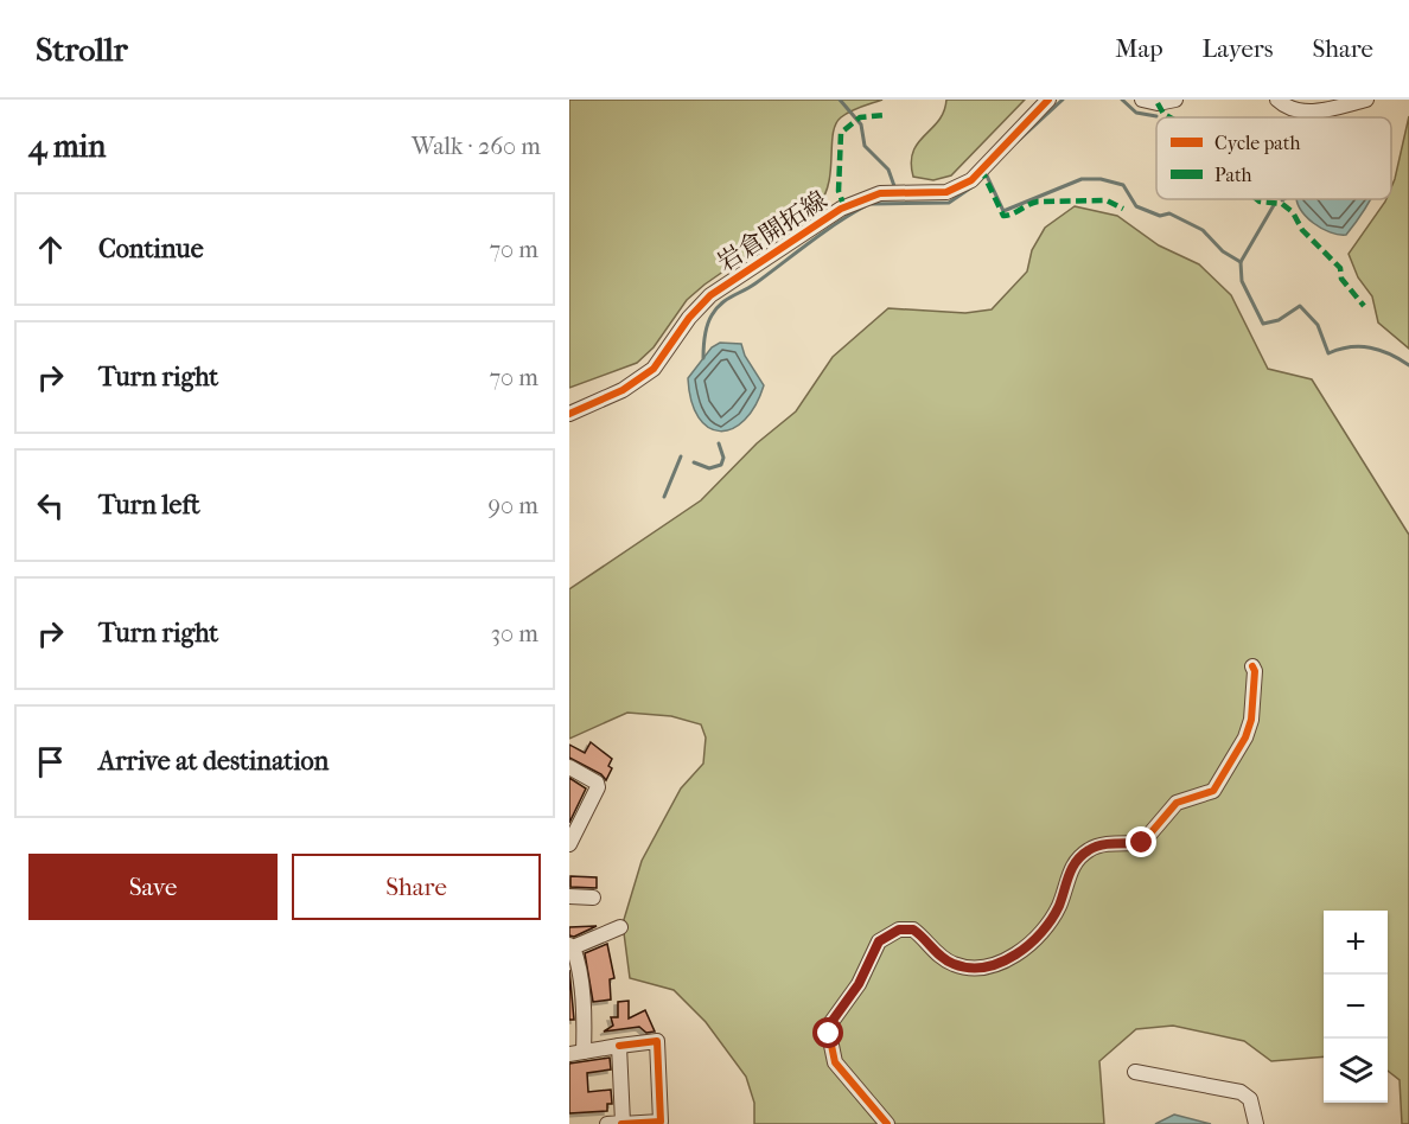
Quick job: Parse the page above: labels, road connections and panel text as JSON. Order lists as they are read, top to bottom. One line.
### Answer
{"streets":{"street":["岩倉開拓線"]},"legend":["Cycle path","Path"],"page":{"header":"Strollr","nav":["Map","Layers","Share"],"heading":["4 min","Walk · 260 m"],"list":[["Continue","70 m"],["Turn right","70 m"],["Turn left","90 m"],["Turn right","30 m"],"Arrive at destination"],"buttons":["Save","Share"],"map_buttons":["+","−"]}}
